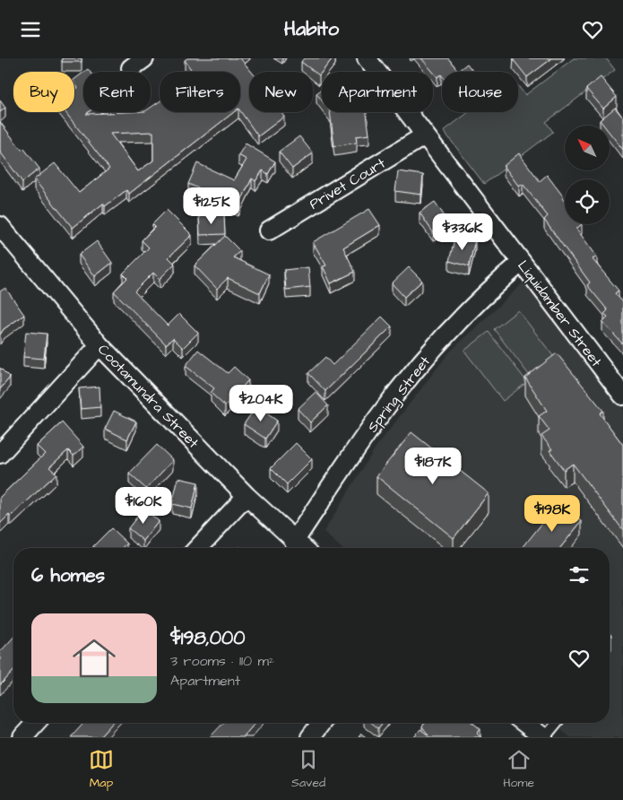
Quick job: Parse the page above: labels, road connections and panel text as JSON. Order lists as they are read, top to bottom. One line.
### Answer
{"streets":{"street":["Privet Court","Liquidamber Street","Spring Street","Cootamundra Street"]},"crossings":[["Privet Court","Liquidamber Street"],["Liquidamber Street","Spring Street"],["Spring Street","Cootamundra Street"]],"north":"top left","page":{"header":"Habito","chip":["Buy","Rent","Filters","New","Apartment","House"],"price":["$125K","$336K","$204K","$187K","$160K","$198K"],"heading":"6 homes","list":[{"name":"$198,000","note":"3 rooms · 110 m² · Apartment"}],"tabs":["Map","Saved","Home"]}}
